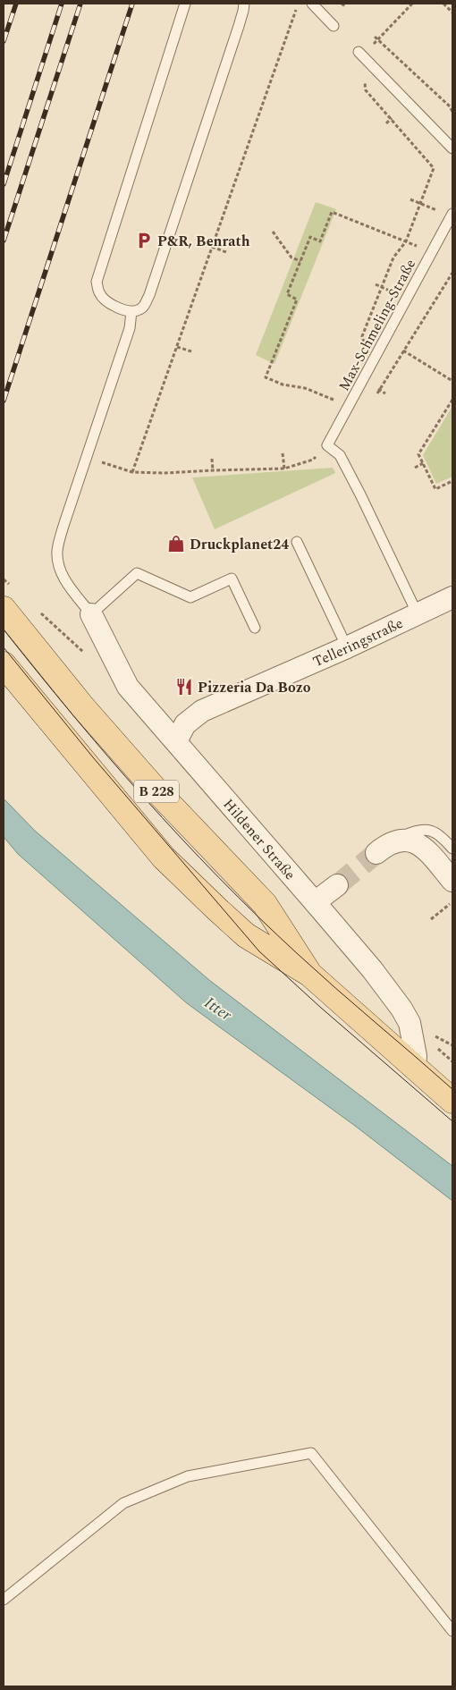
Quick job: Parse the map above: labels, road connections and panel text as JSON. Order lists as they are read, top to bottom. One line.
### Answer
{"streets":{"main road":["B 228"],"street":["Telleringstraße","Hildener Straße"],"lane":["Max-Schmeling-Straße"]},"crossings":[["Telleringstraße","Hildener Straße"],["B 228","Hildener Straße"]],"water":["Itter"],"places":{"parking":["P&R, Benrath"],"shop":["Druckplanet24"],"restaurant":["Pizzeria Da Bozo"]}}
